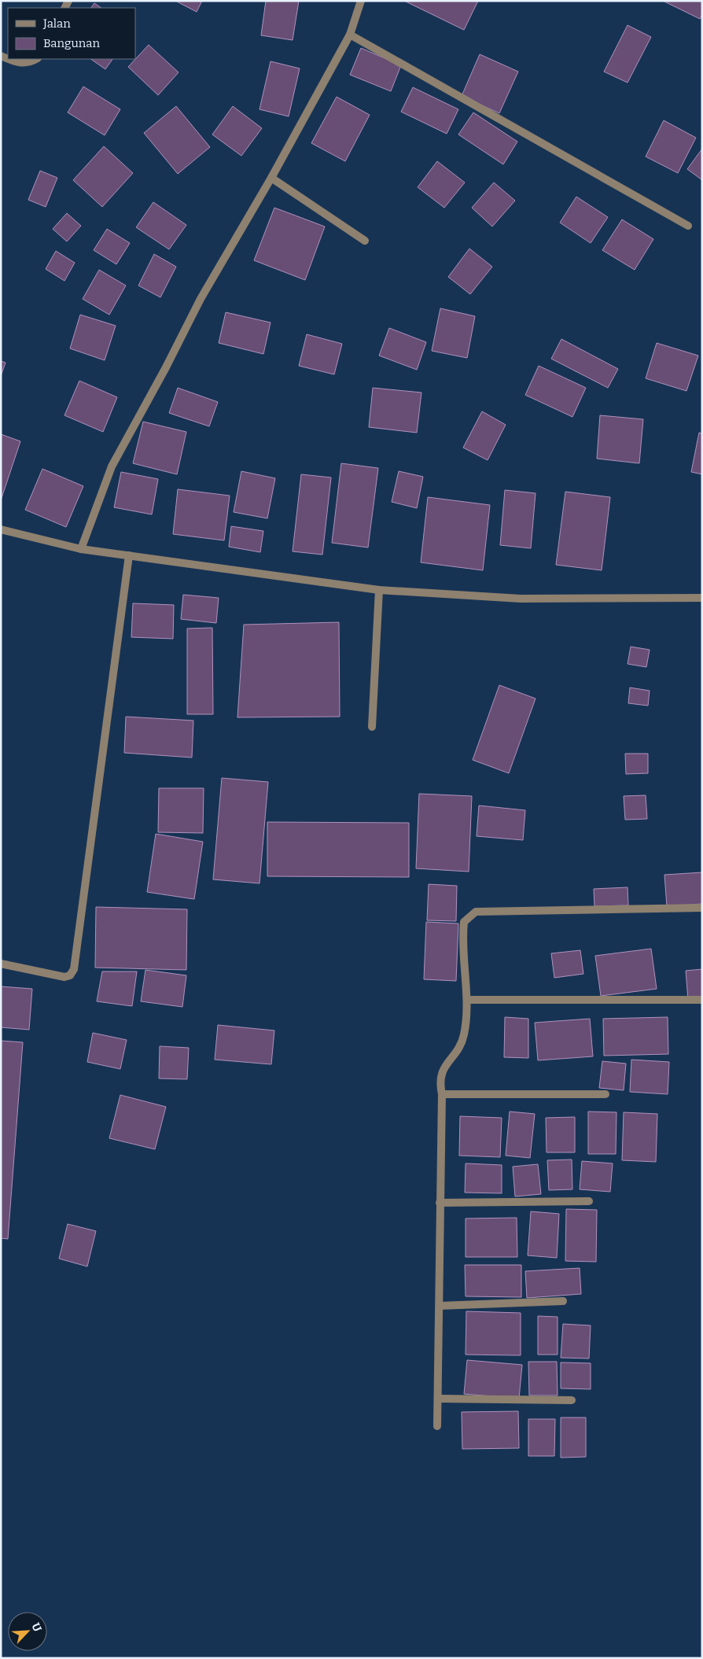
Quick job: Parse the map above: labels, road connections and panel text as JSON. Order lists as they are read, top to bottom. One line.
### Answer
{"legend":["Jalan","Bangunan"],"north":"top right"}
